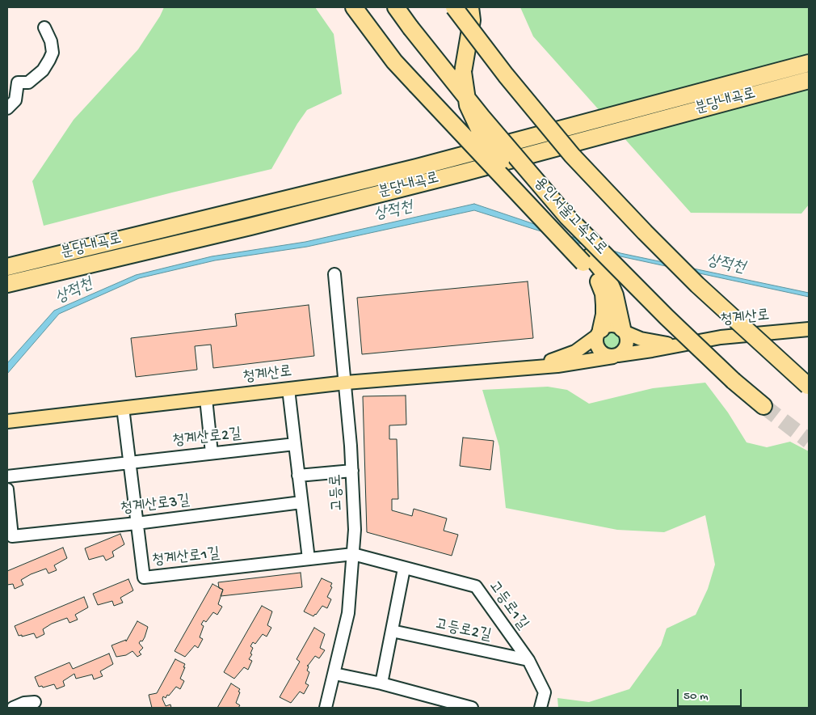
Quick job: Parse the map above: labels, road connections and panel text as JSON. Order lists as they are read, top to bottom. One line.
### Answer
{"streets":{"highway":["분당내곡로","용인서울고속도로"],"main road":["청계산로"],"street":["청계산로2길","고등로","청계산로3길","청계산로1길","고등로1길","고등로2길"]},"crossings":[["청계산로","고등로"],["청계산로","청계산로1길"],["청계산로2길","청계산로1길"],["고등로","청계산로1길"],["고등로","고등로1길"],["청계산로3길","청계산로1길"],["청계산로1길","고등로1길"],["고등로1길","고등로2길"]],"water":["상적천"],"scale_bar":"50 m"}
